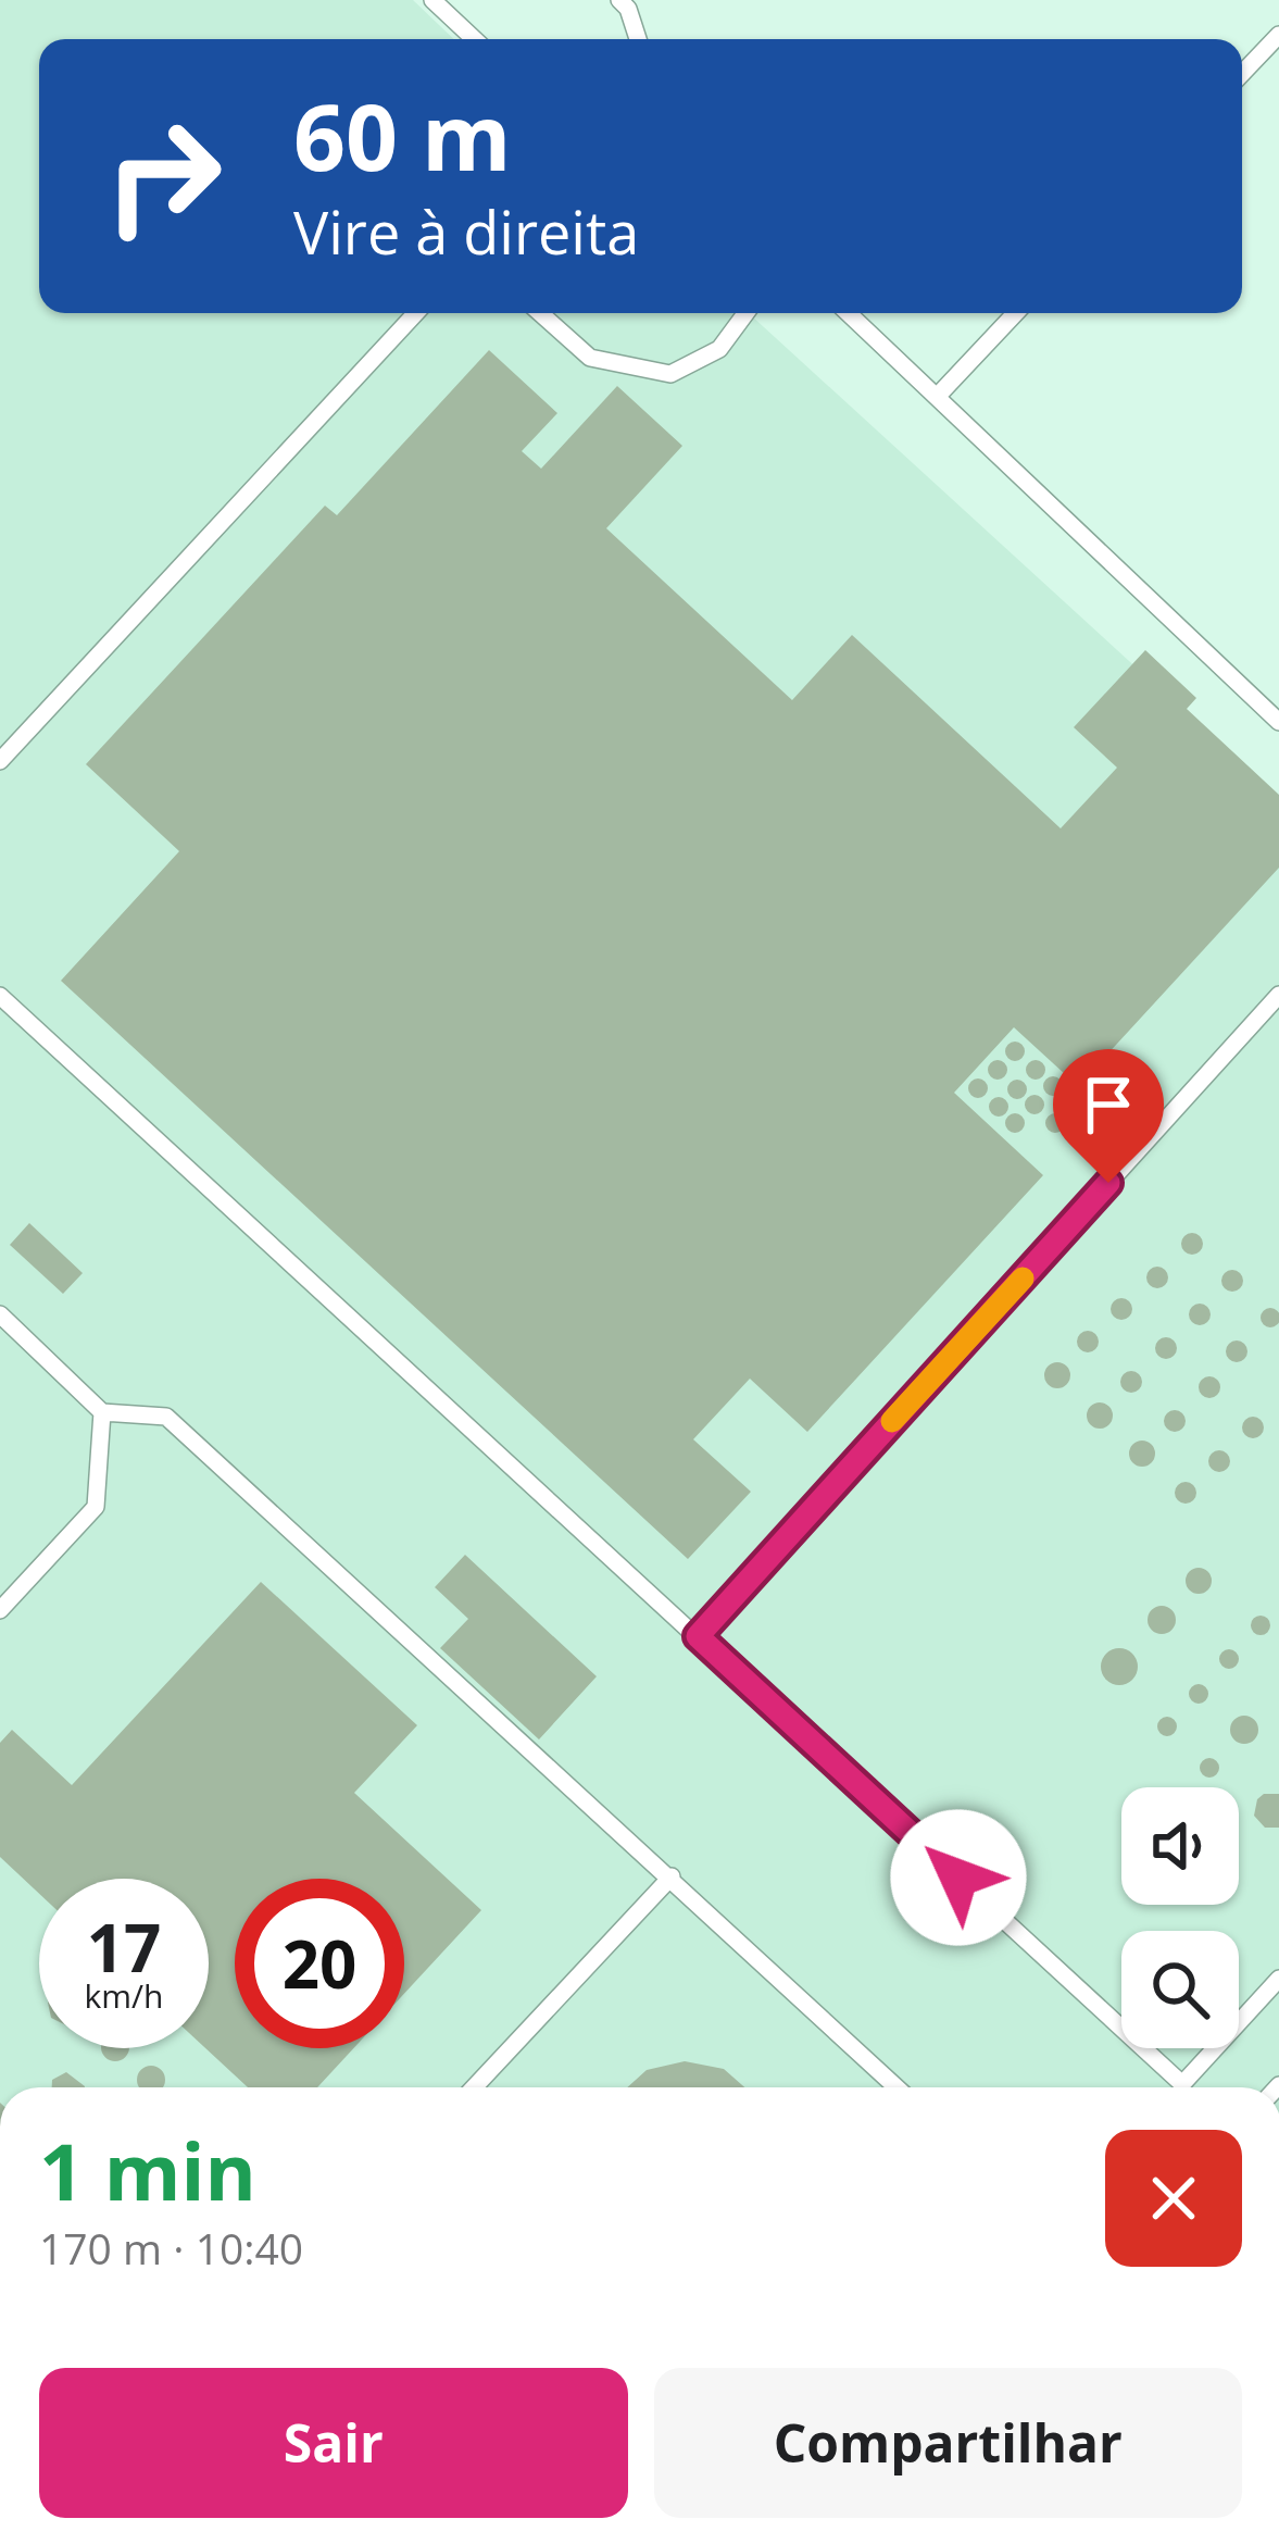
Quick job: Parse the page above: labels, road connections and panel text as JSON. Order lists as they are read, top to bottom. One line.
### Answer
{"page":{"turn":["60 m","Vire à direita"],"speed":"17 km/h","limit":"20","heading":["1 min","170 m · 10:40"],"buttons":["Sair","Compartilhar"]}}
